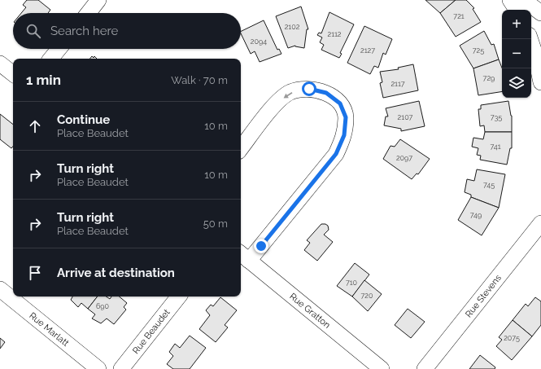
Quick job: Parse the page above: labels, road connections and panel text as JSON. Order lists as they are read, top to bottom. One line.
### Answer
{"streets":{"street":["Rue Stevens","Rue Gratton","Rue Marlatt","Rue Beaudet"]},"house_numbers":["721","2102","2112","2094","2127","725","729","2117","2107","735","741","2097","745","749","710","720","690","2075"],"page":{"map_buttons":["+","−"],"search":"Search here","heading":["1 min","Walk · 70 m"],"list":[["Continue","Place Beaudet","10 m"],["Turn right","Place Beaudet","10 m"],["Turn right","Place Beaudet","50 m"],"Arrive at destination"]}}
